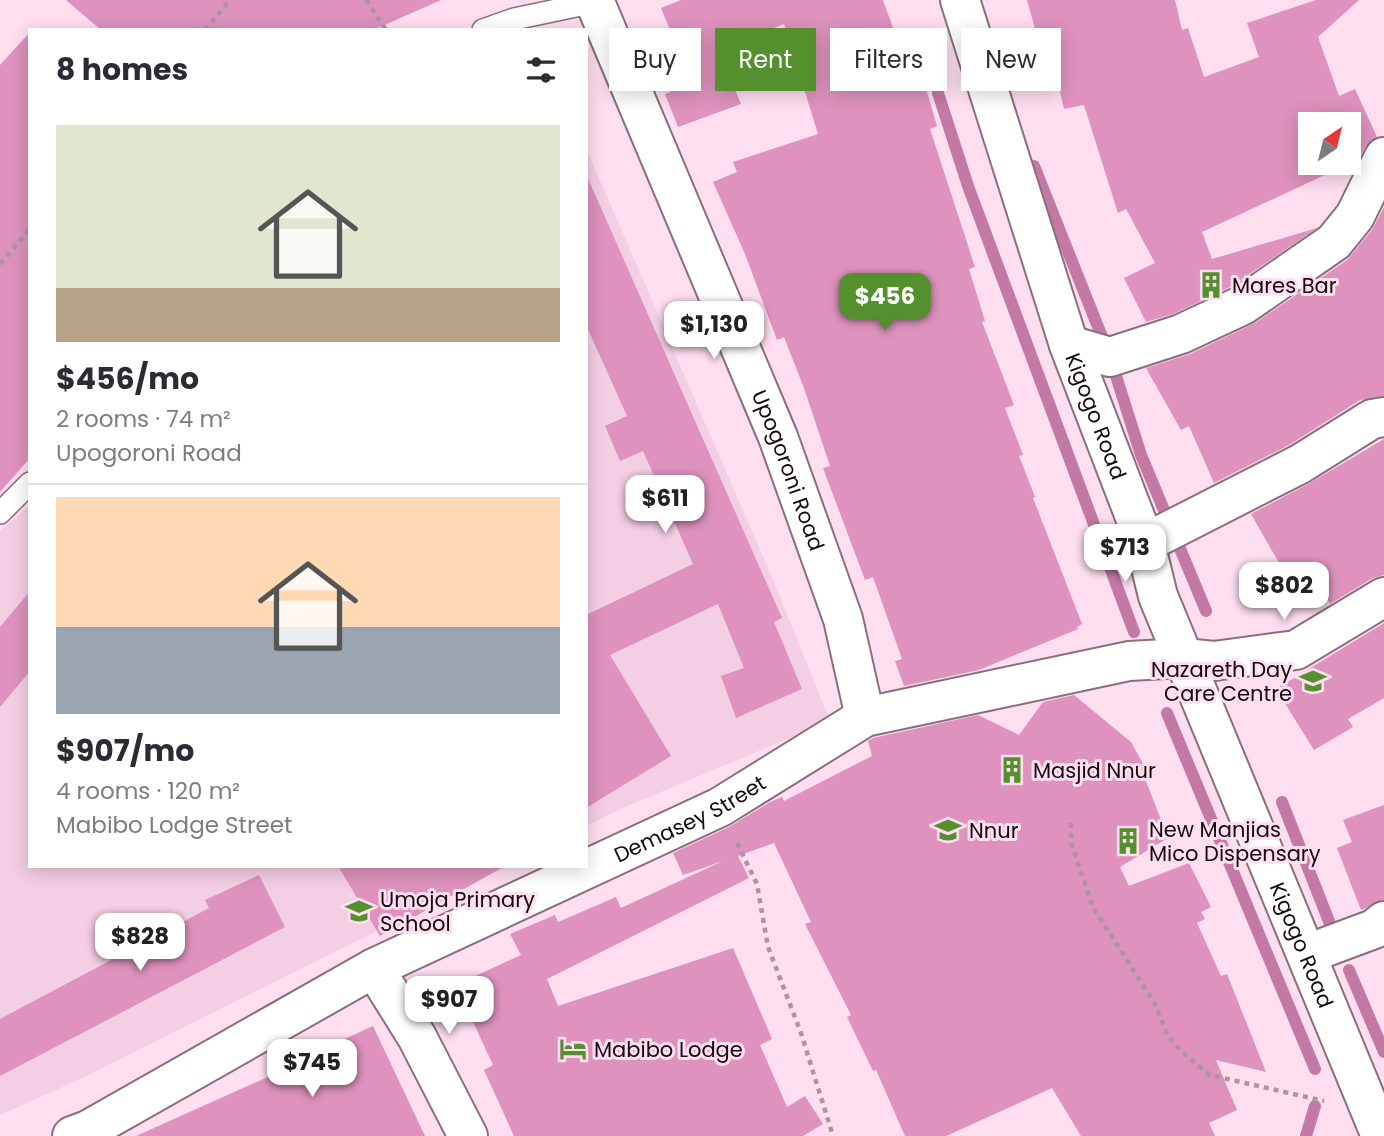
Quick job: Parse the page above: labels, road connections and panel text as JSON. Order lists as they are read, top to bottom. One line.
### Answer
{"streets":{"street":["Kigogo Road","Upogoroni Road","Demasey Street"]},"crossings":[["Kigogo Road","Demasey Street"],["Upogoroni Road","Demasey Street"]],"places":{"building":["Mares Bar","Masjid Nnur","New Manjias Mico Dispensary"],"school or university":["Nazareth Day Care Centre","Nnur","Umoja Primary School"],"hotel":["Mabibo Lodge"]},"north":"top right","page":{"chip":["Buy","Rent","Filters","New"],"heading":"8 homes","list":[{"name":"$456/mo","note":"2 rooms · 74 m² · Upogoroni Road"},{"name":"$907/mo","note":"4 rooms · 120 m² · Mabibo Lodge Street"}],"price":["$456","$1,130","$611","$713","$802","$828","$907","$745"]}}
